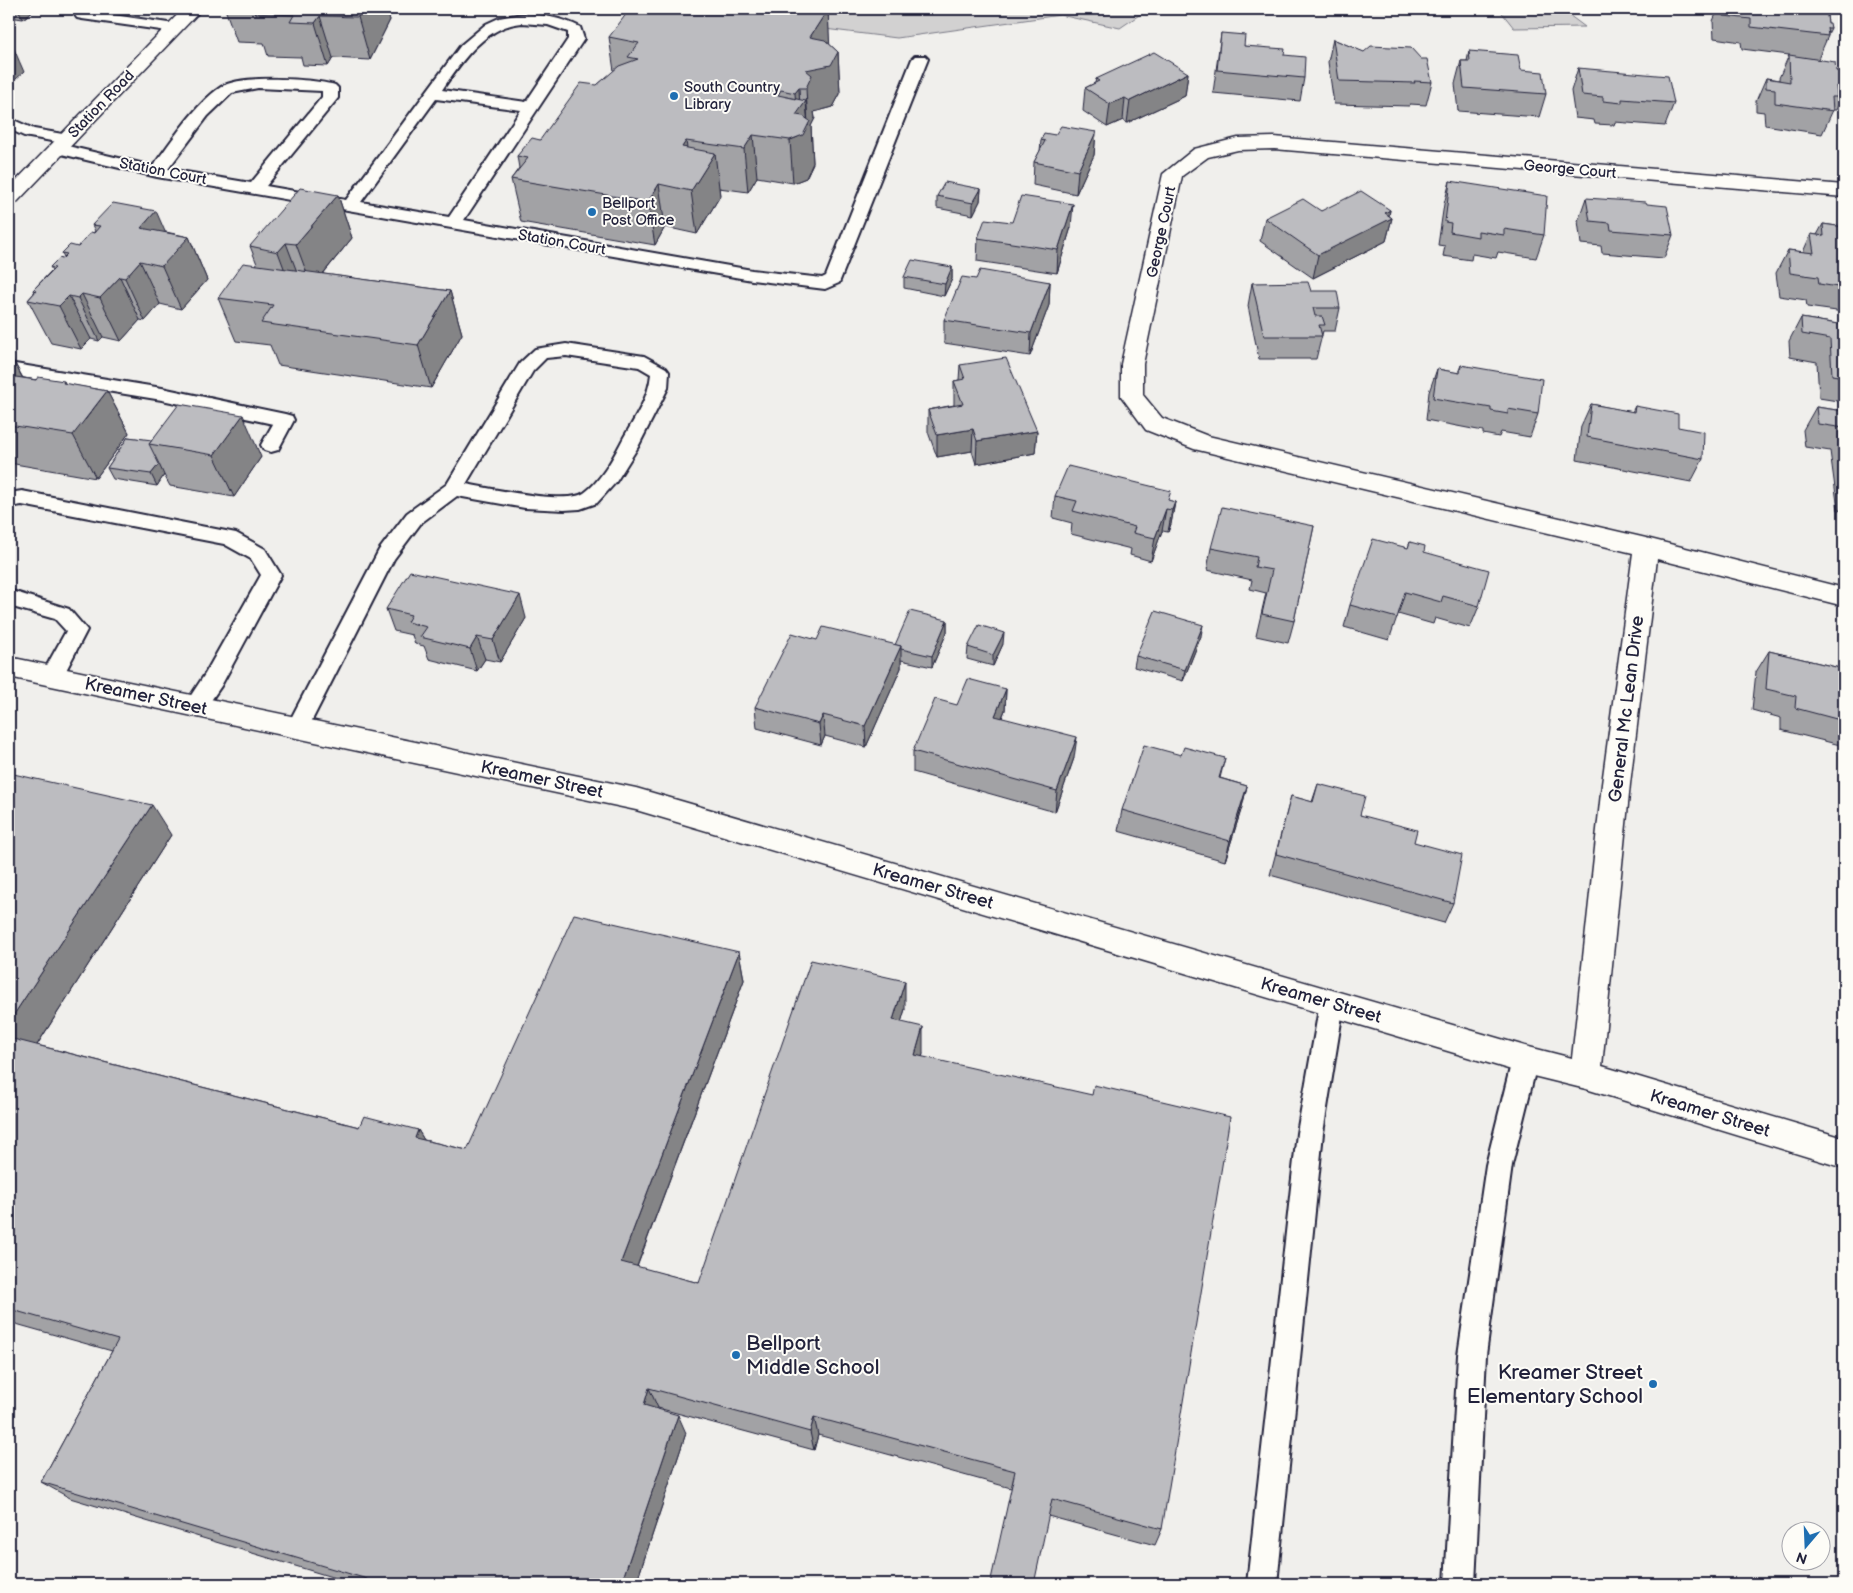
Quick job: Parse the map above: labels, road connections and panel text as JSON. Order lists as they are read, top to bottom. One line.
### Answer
{"streets":{"street":["Station Road","George Court","Kreamer Street","General Mc Lean Drive"],"lane":["Station Court"]},"crossings":[["Station Road","Station Court"],["George Court","General Mc Lean Drive"],["Kreamer Street","General Mc Lean Drive"]],"places":["South Country Library","Bellport Post Office","Bellport Middle School","Kreamer Street Elementary School"],"north":"bottom"}
